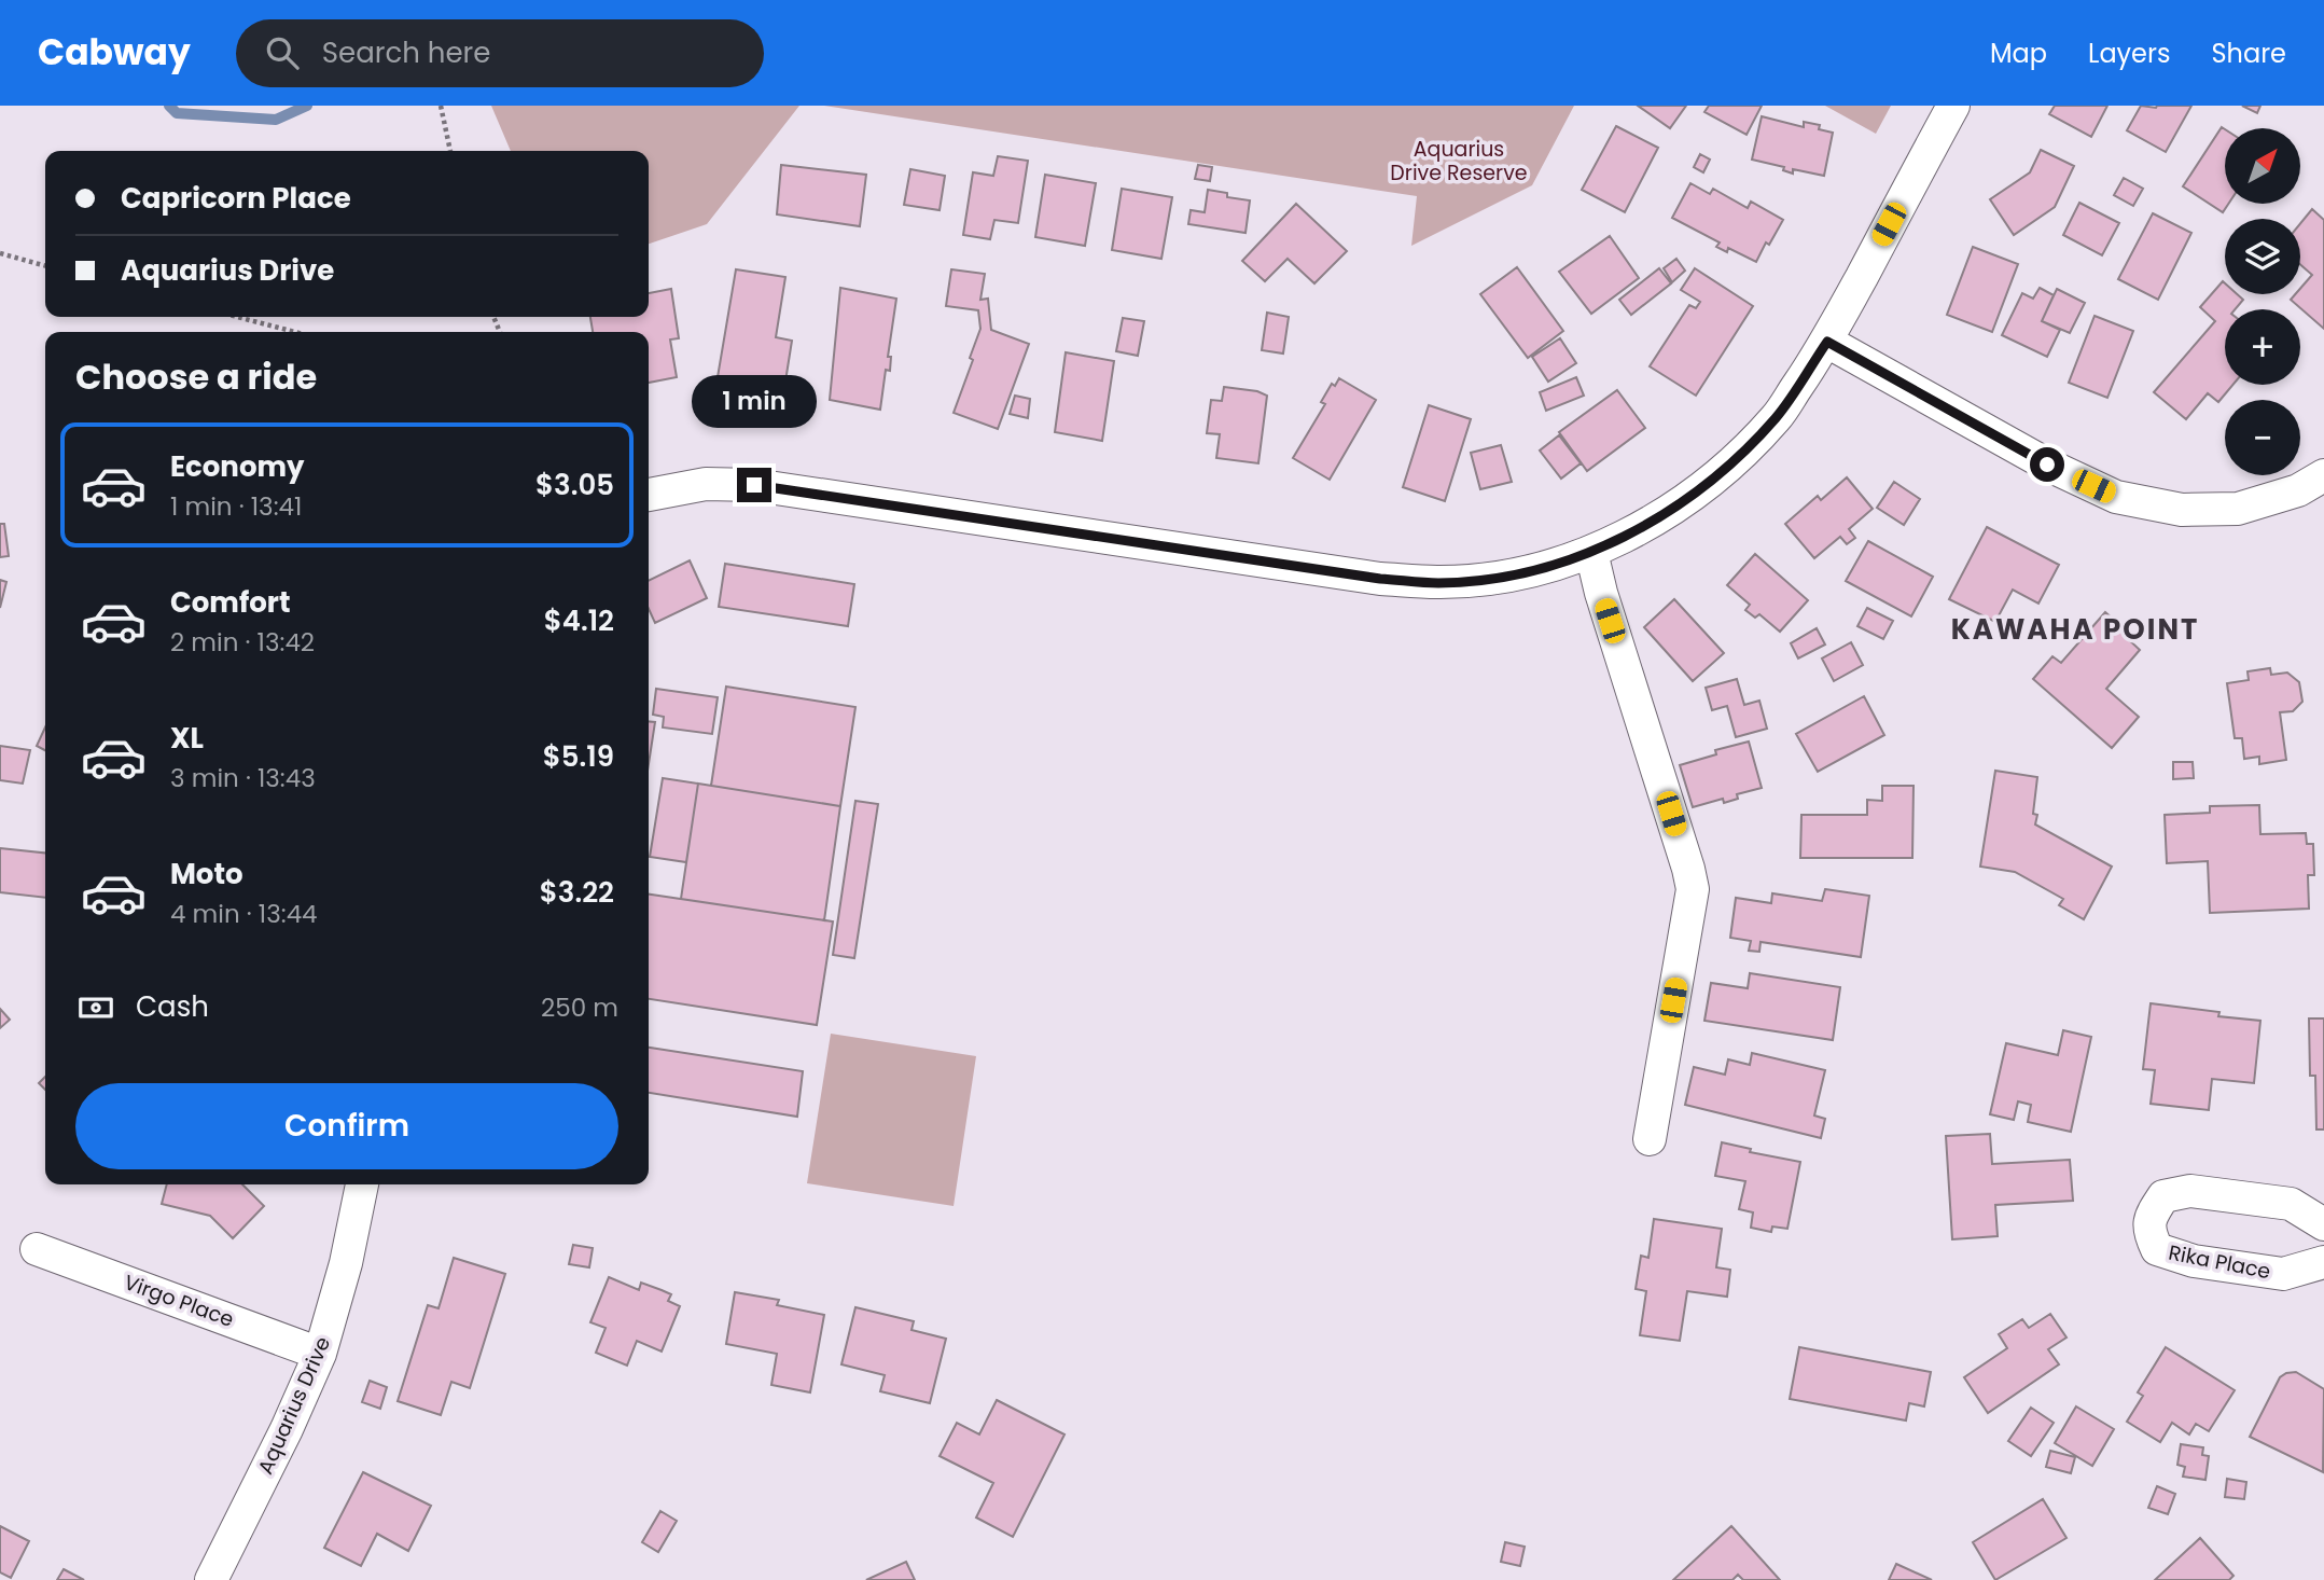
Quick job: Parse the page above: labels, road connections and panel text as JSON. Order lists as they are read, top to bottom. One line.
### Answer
{"streets":{"street":["Rika Place","Virgo Place","Aquarius Drive"]},"crossings":[["Virgo Place","Aquarius Drive"]],"districts":["KAWAHA POINT"],"parks":["Aquarius Drive Reserve"],"north":"top right","page":{"header":"Cabway","search":"Search here","nav":["Map","Layers","Share"],"map_buttons":["+","−"],"banner":["Capricorn Place","Aquarius Drive"],"heading":"Choose a ride","bubble":"1 min","list":[{"name":"Economy","note":"1 min · 13:41","value":"$3.05"},{"name":"Comfort","note":"2 min · 13:42","value":"$4.12"},{"name":"XL","note":"3 min · 13:43","value":"$5.19"},{"name":"Moto","note":"4 min · 13:44","value":"$3.22"}],"pay":["Cash","250 m"],"buttons":"Confirm"}}
